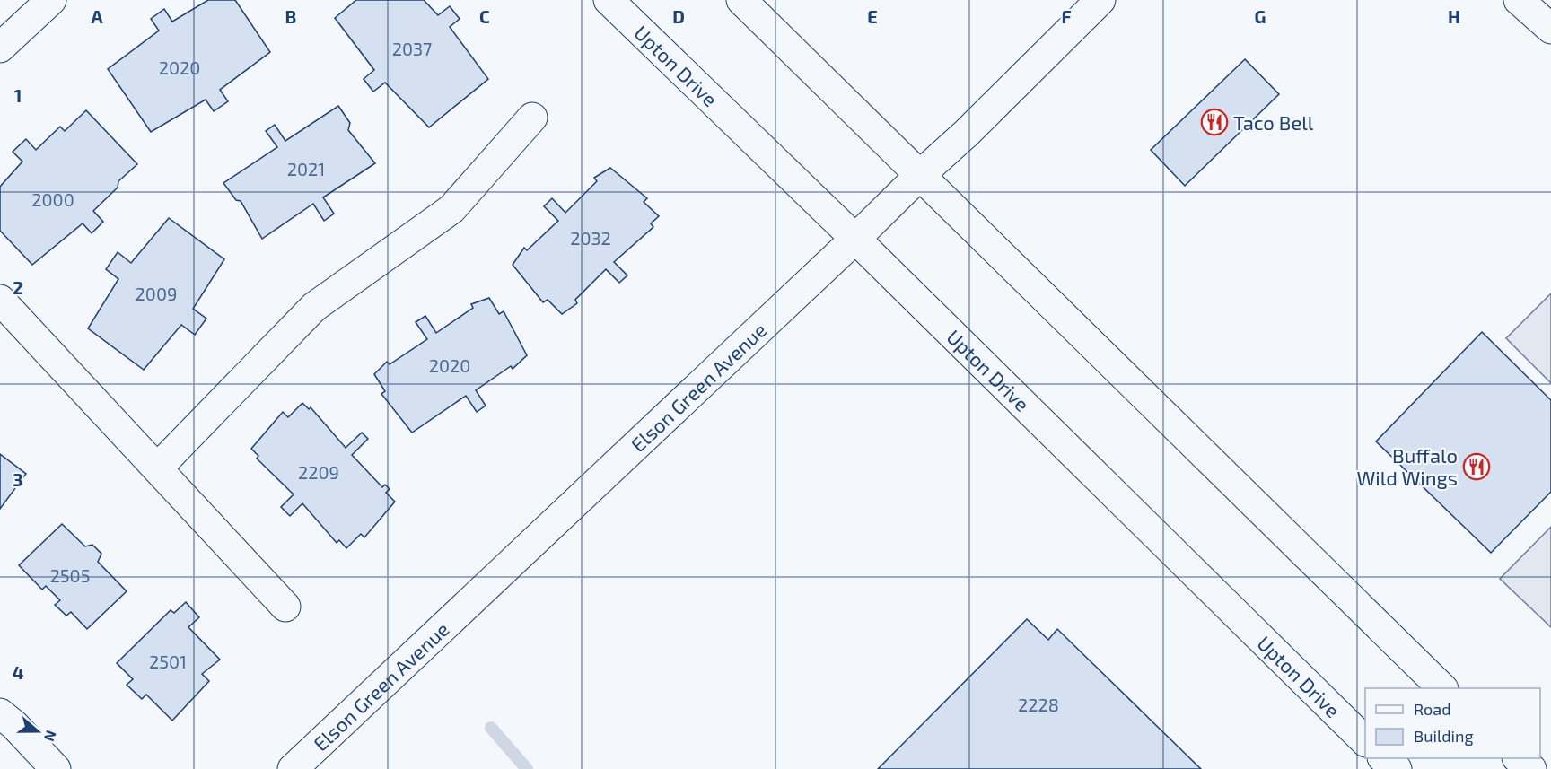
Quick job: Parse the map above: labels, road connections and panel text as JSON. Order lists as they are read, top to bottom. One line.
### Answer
{"streets":{"main road":["Upton Drive","Elson Green Avenue"]},"crossings":[["Upton Drive","Elson Green Avenue"]],"places":{"restaurant":["Taco Bell","Buffalo Wild Wings"]},"house_numbers":["2037","2020","2021","2000","2032","2009","2020","2209","2505","2501","2228"],"legend":["Road","Building"],"north":"right","grid":{"columns":["A","B","C","D","E","F","G","H"],"rows":["1","2","3","4"]}}
